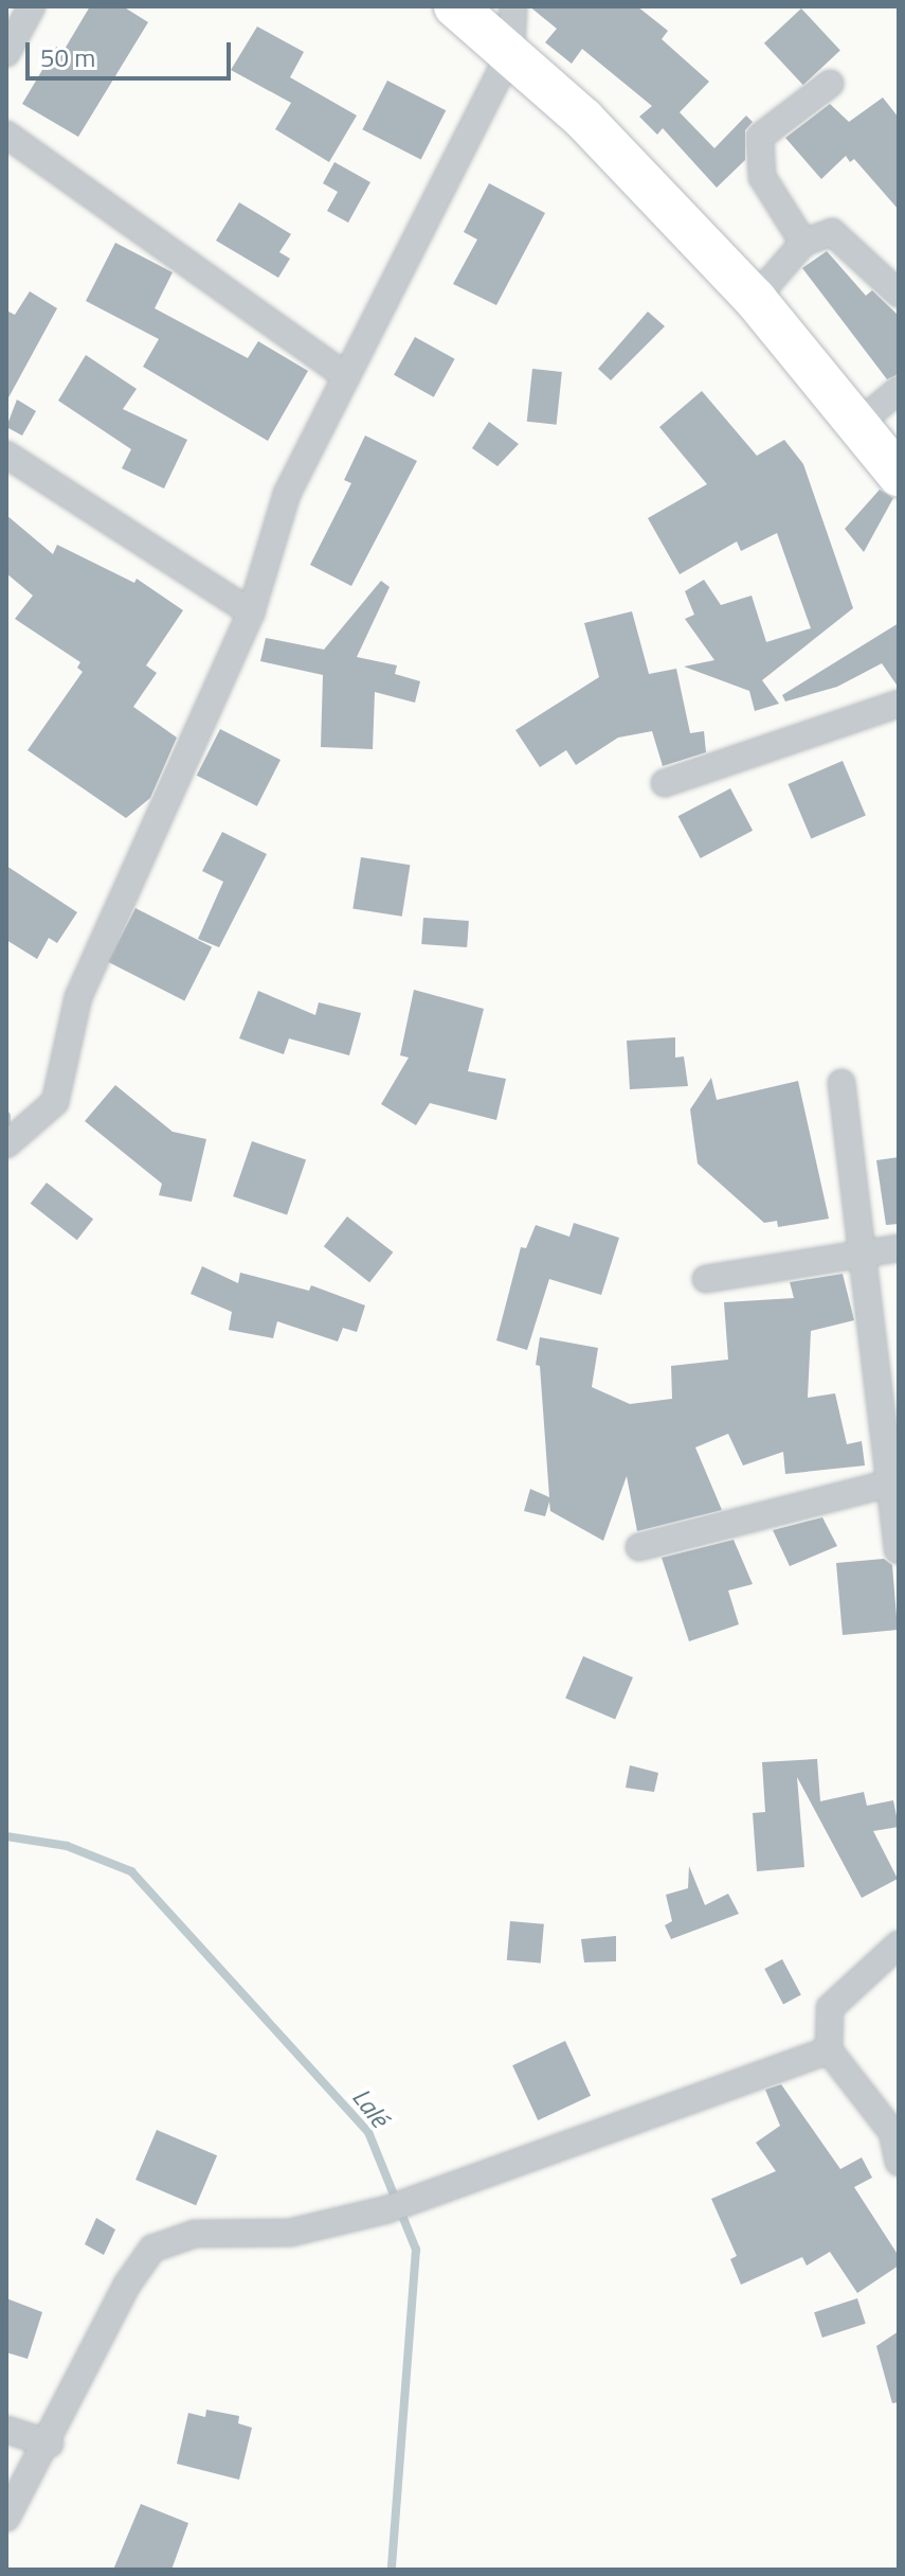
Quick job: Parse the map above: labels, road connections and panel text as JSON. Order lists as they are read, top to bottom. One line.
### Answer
{"water":["Lalé"],"scale_bar":"50 m"}
